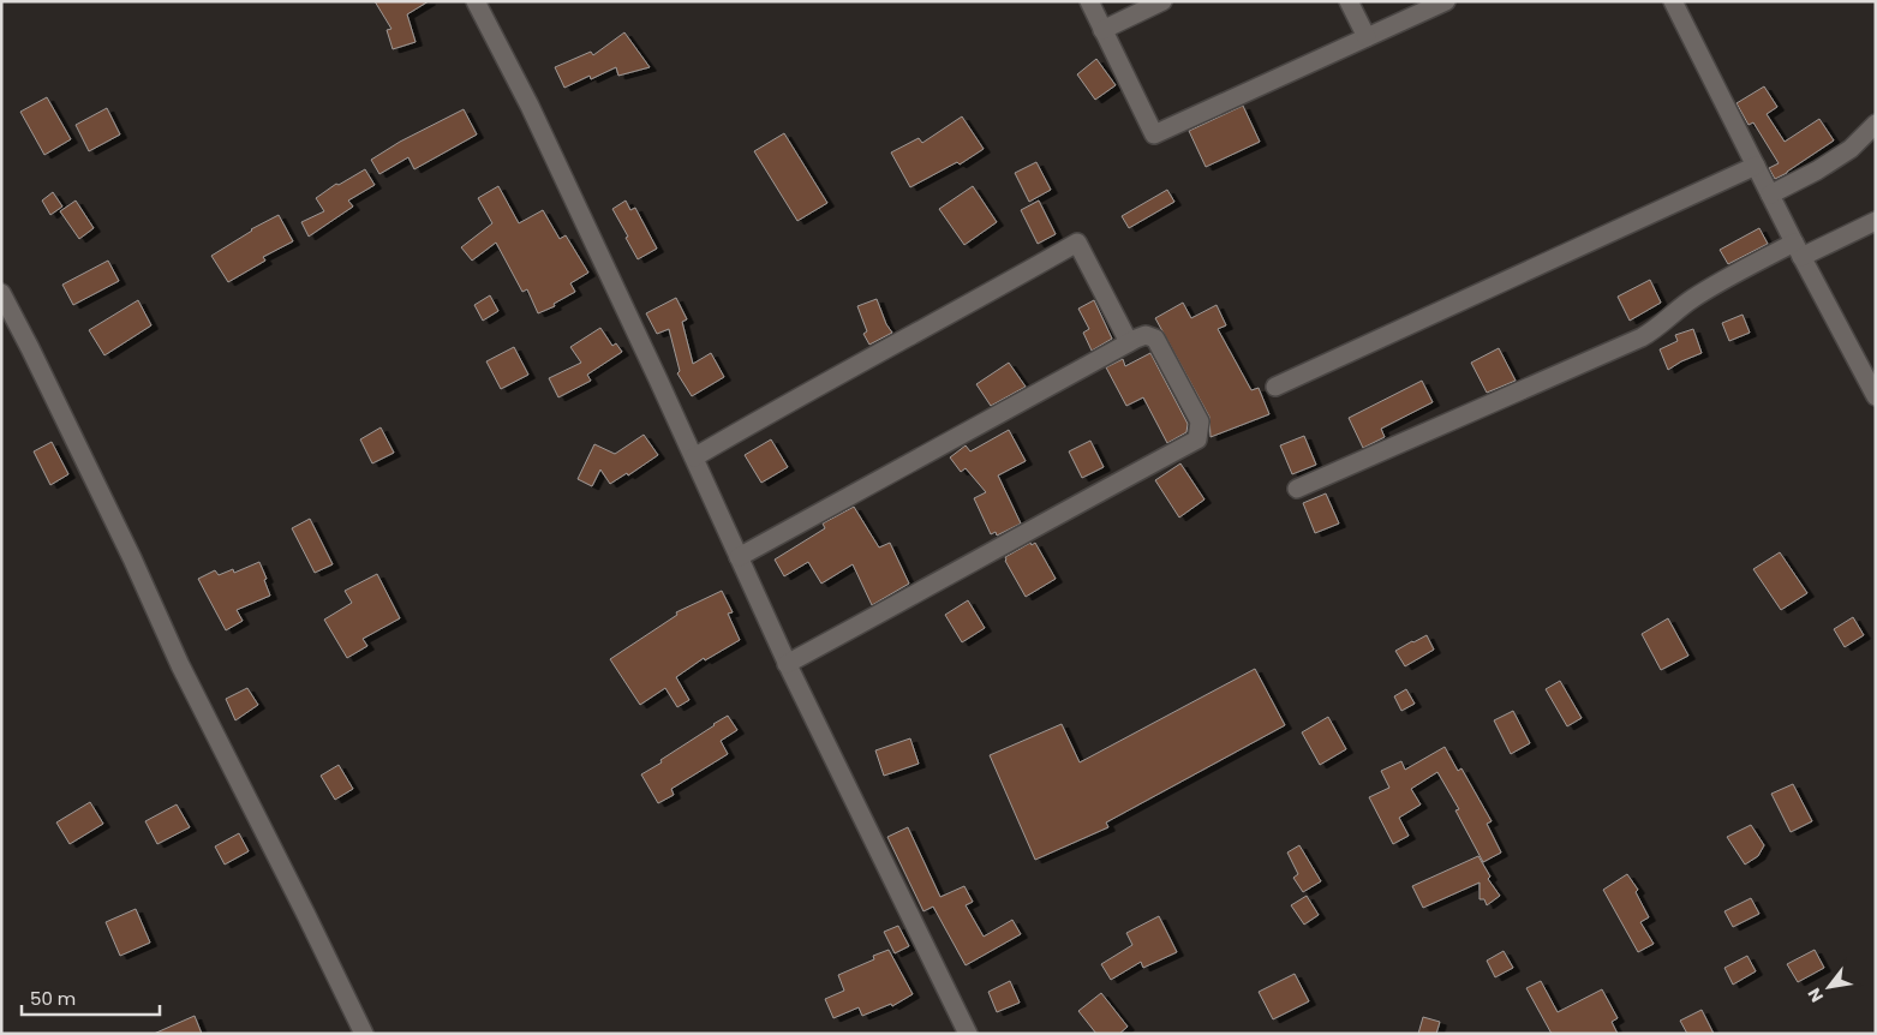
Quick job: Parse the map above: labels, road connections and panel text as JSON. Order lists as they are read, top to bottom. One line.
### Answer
{"scale_bar":"50 m","north":"bottom left"}
